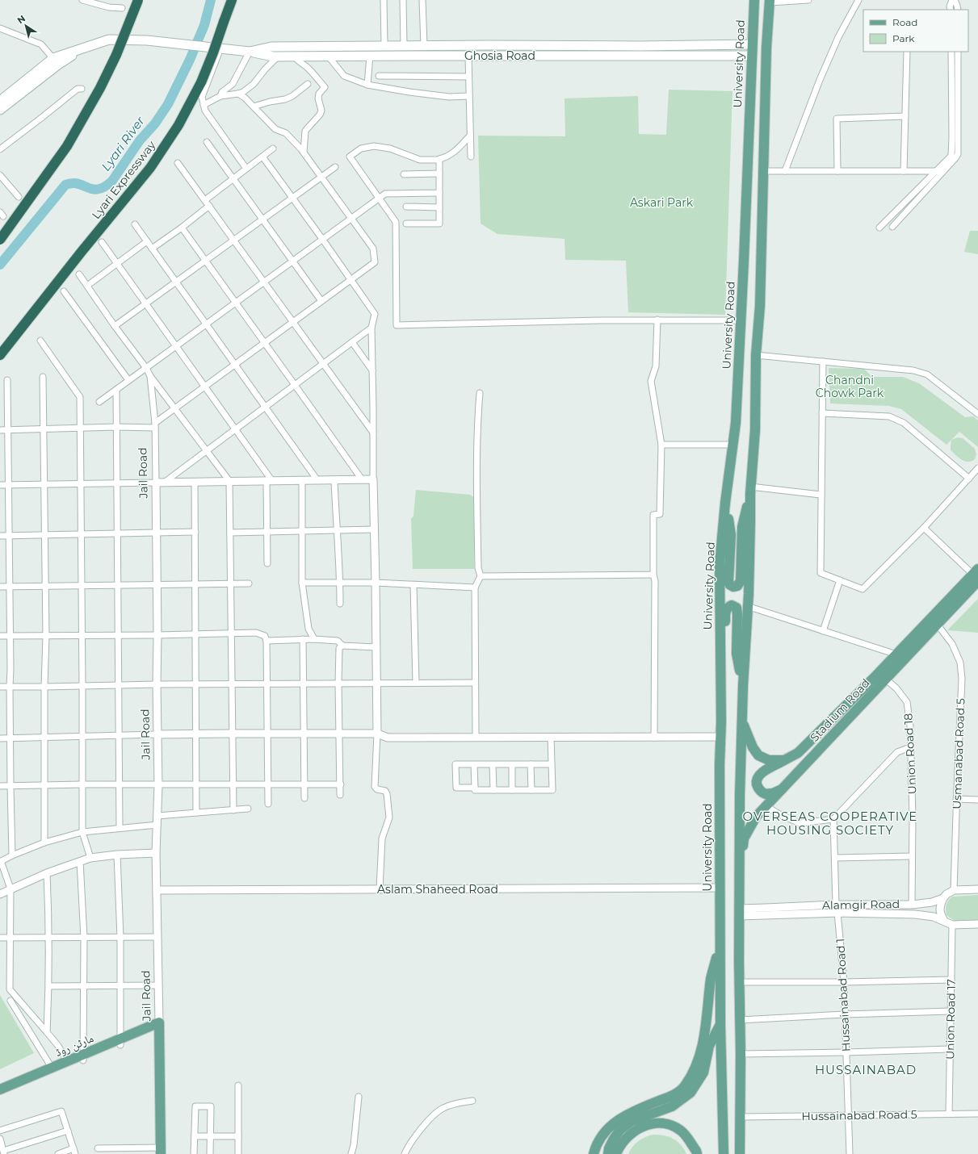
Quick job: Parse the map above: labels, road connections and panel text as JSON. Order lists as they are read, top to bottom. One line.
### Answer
{"streets":{"highway":["Lyari Expressway"],"main road":["Ghosia Road","University Road","Jail Road","Stadium Road","مارٹن روڈ"],"street":["Union Road 18","Usmanabad Road 5","Aslam Shaheed Road","Alamgir Road","Hussainabad Road 1","Union Road 17","Hussainabad Road 5"]},"crossings":[["Ghosia Road","University Road"],["University Road","Aslam Shaheed Road"],["Jail Road","Aslam Shaheed Road"],["Stadium Road","Union Road 18"],["Stadium Road","Usmanabad Road 5"],["Union Road 18","Alamgir Road"],["Usmanabad Road 5","Alamgir Road"],["Alamgir Road","Hussainabad Road 1"],["Alamgir Road","Union Road 17"],["Hussainabad Road 1","Hussainabad Road 5"],["Union Road 17","Hussainabad Road 5"]],"districts":["OVERSEAS COOPERATIVE HOUSING SOCIETY","HUSSAINABAD"],"water":["Lyari River"],"parks":["Askari Park","Chandni Chowk Park"],"legend":["Road","Park"],"north":"top left"}
